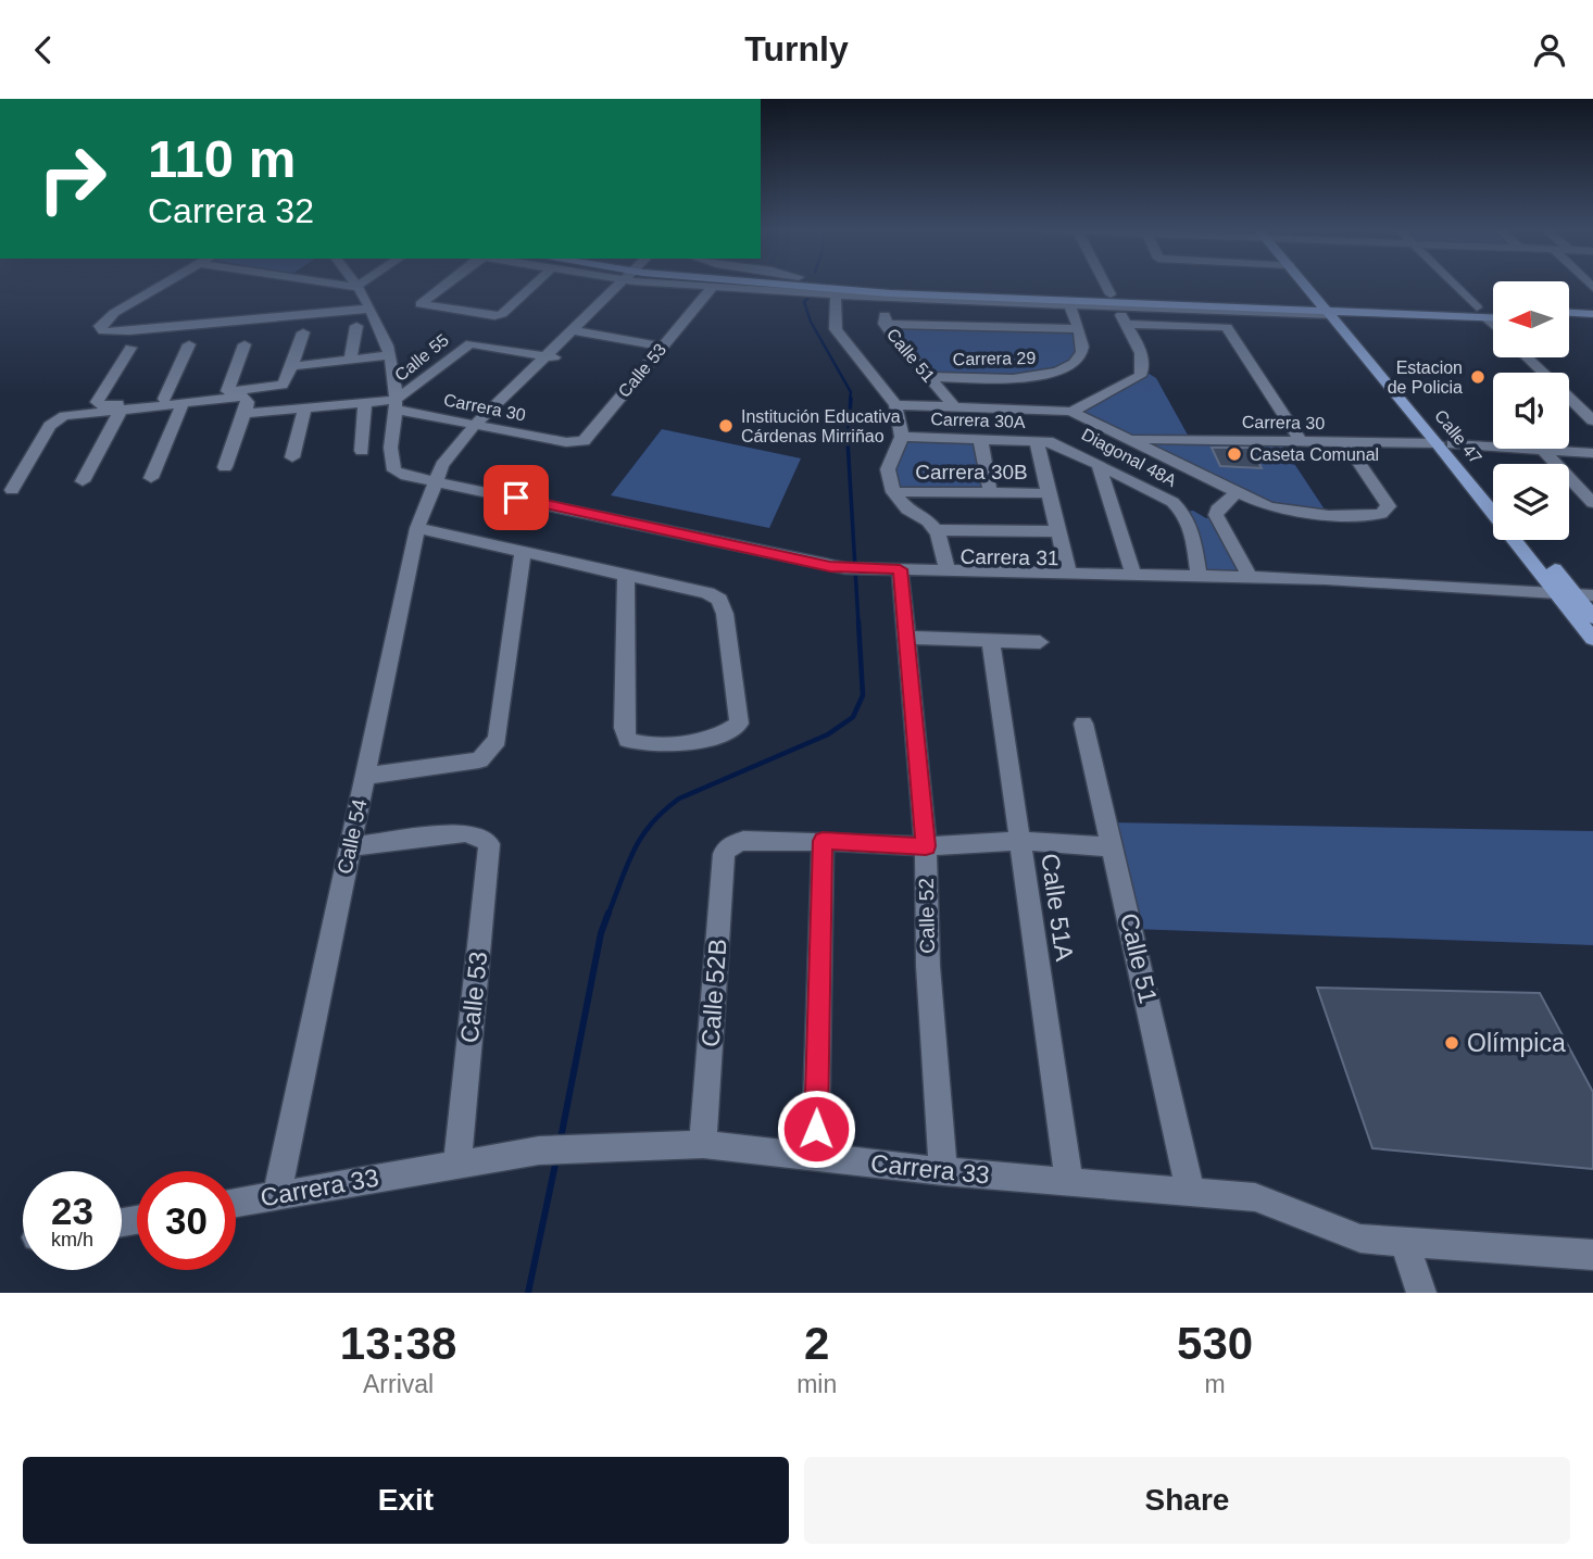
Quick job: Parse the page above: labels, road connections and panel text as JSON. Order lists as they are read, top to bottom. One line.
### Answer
{"streets":{"main road":["Calle 47"],"street":["Calle 51","Calle 55","Carrera 29","Calle 53","Carrera 30","Carrera 30A","Diagonal 48A","Carrera 30B","Carrera 31","Calle 54","Calle 51A","Calle 52","Calle 52B","Carrera 33"]},"crossings":[["Calle 51","Carrera 29"],["Calle 51","Carrera 33"],["Calle 55","Carrera 30"],["Calle 55","Carrera 31"],["Calle 55","Calle 54"],["Calle 53","Carrera 30"],["Calle 53","Calle 54"],["Calle 53","Carrera 33"],["Carrera 30","Calle 47"],["Carrera 30","Carrera 31"],["Carrera 30","Calle 54"],["Carrera 30A","Diagonal 48A"],["Calle 47","Carrera 31"],["Diagonal 48A","Carrera 31"],["Carrera 31","Calle 54"],["Carrera 31","Calle 52"],["Calle 54","Carrera 33"],["Calle 51A","Carrera 33"],["Calle 52","Carrera 33"],["Calle 52B","Carrera 33"]],"places":["Estacion de Policia","Institución Educativa Cárdenas Mirriñao","Caseta Comunal","Olímpica"],"north":"left","page":{"header":"Turnly","turn":["110 m","Carrera 32"],"speed":"23 km/h","limit":"30","eta":["13:38","Arrival","2","min","530","m"],"buttons":["Exit","Share"]}}
